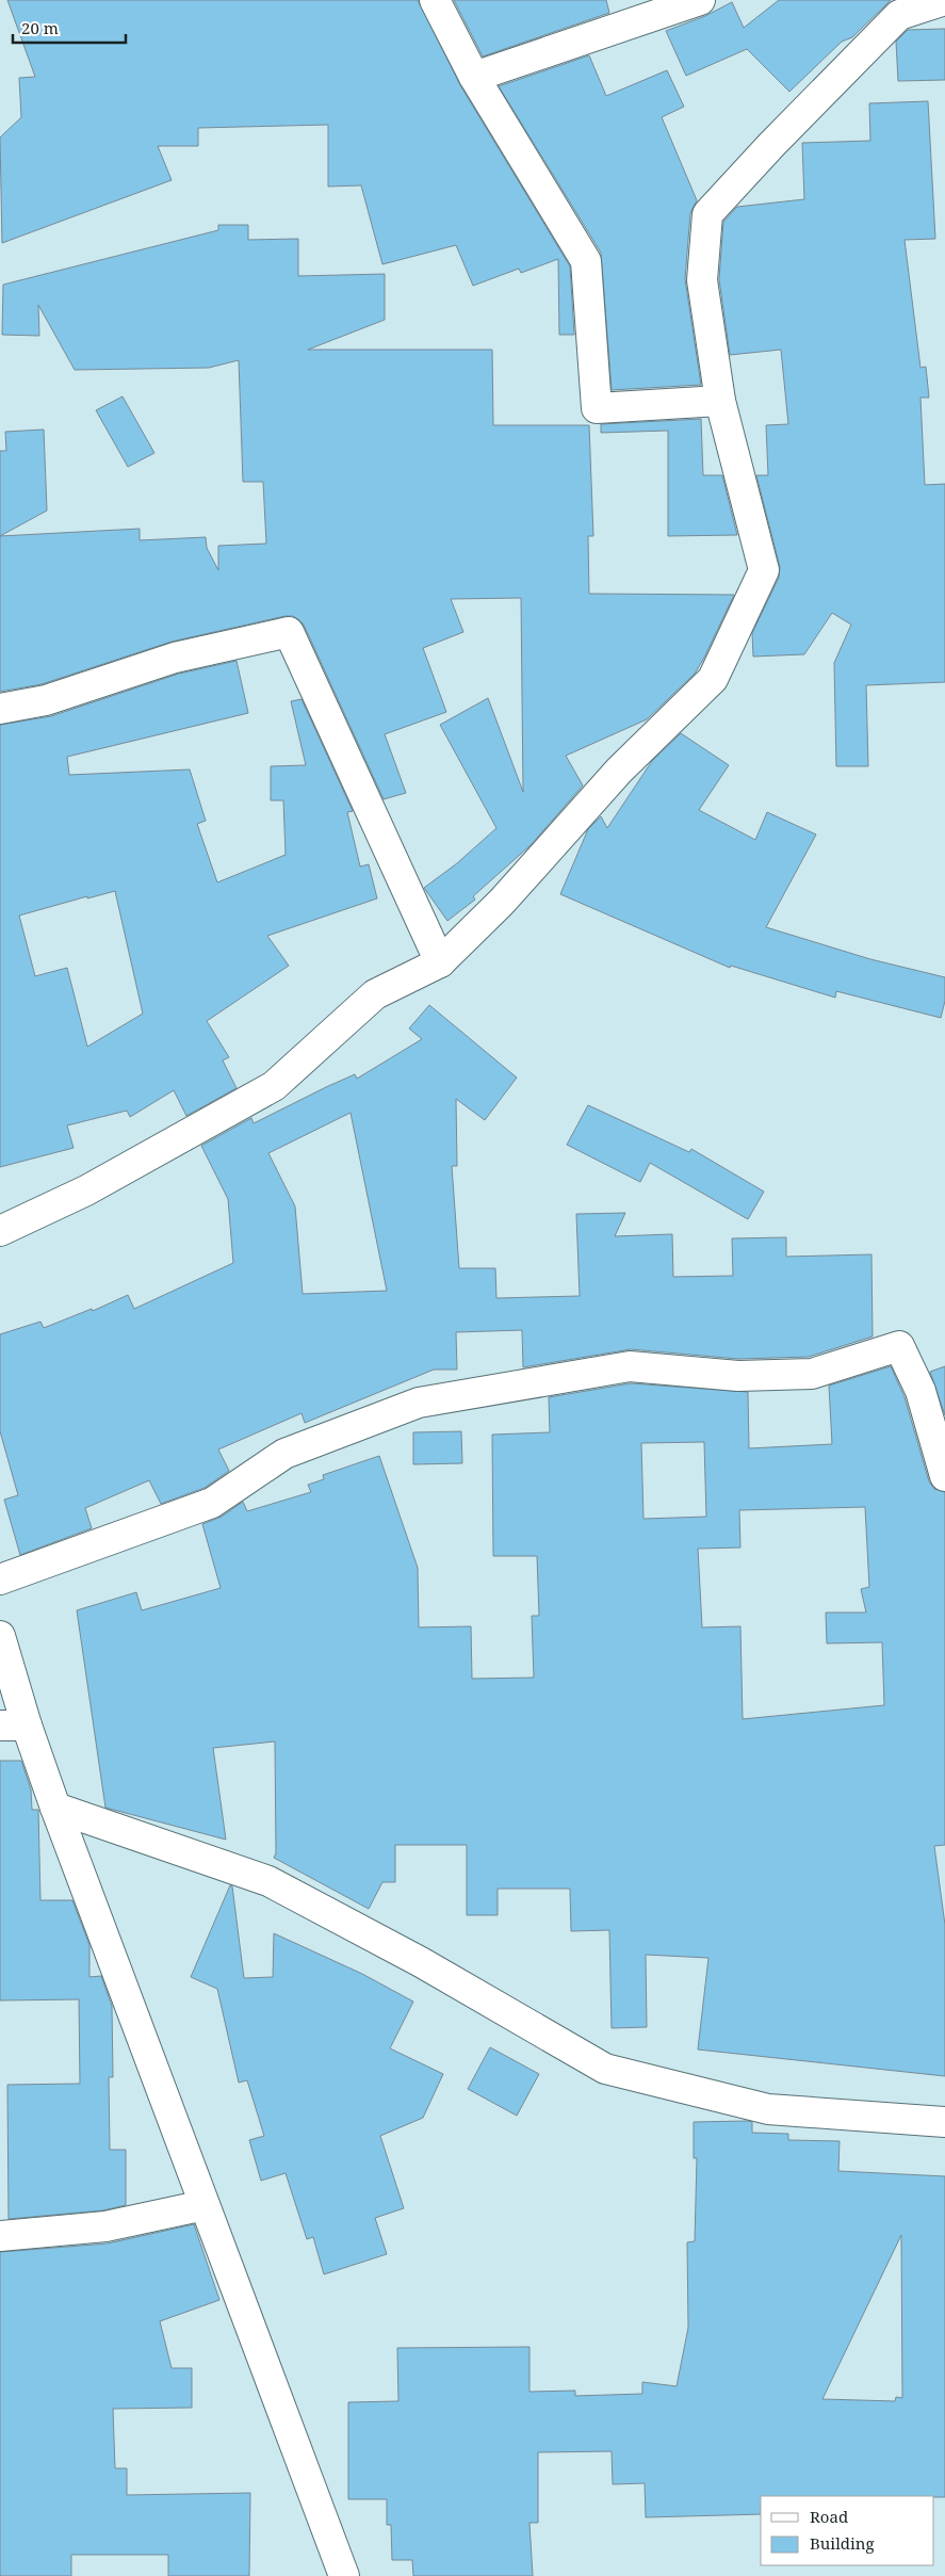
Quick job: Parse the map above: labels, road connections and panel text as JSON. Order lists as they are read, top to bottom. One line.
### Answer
{"legend":["Road","Building"],"scale_bar":"20 m"}
